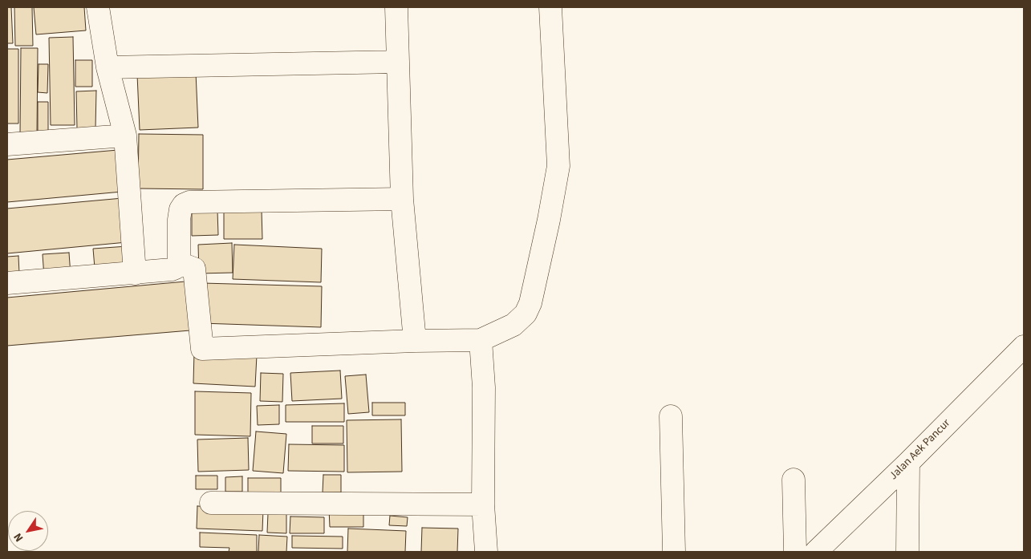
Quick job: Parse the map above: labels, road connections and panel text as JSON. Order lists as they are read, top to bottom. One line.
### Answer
{"streets":{"street":["Jalan Aek Pancur"]},"north":"bottom left"}
